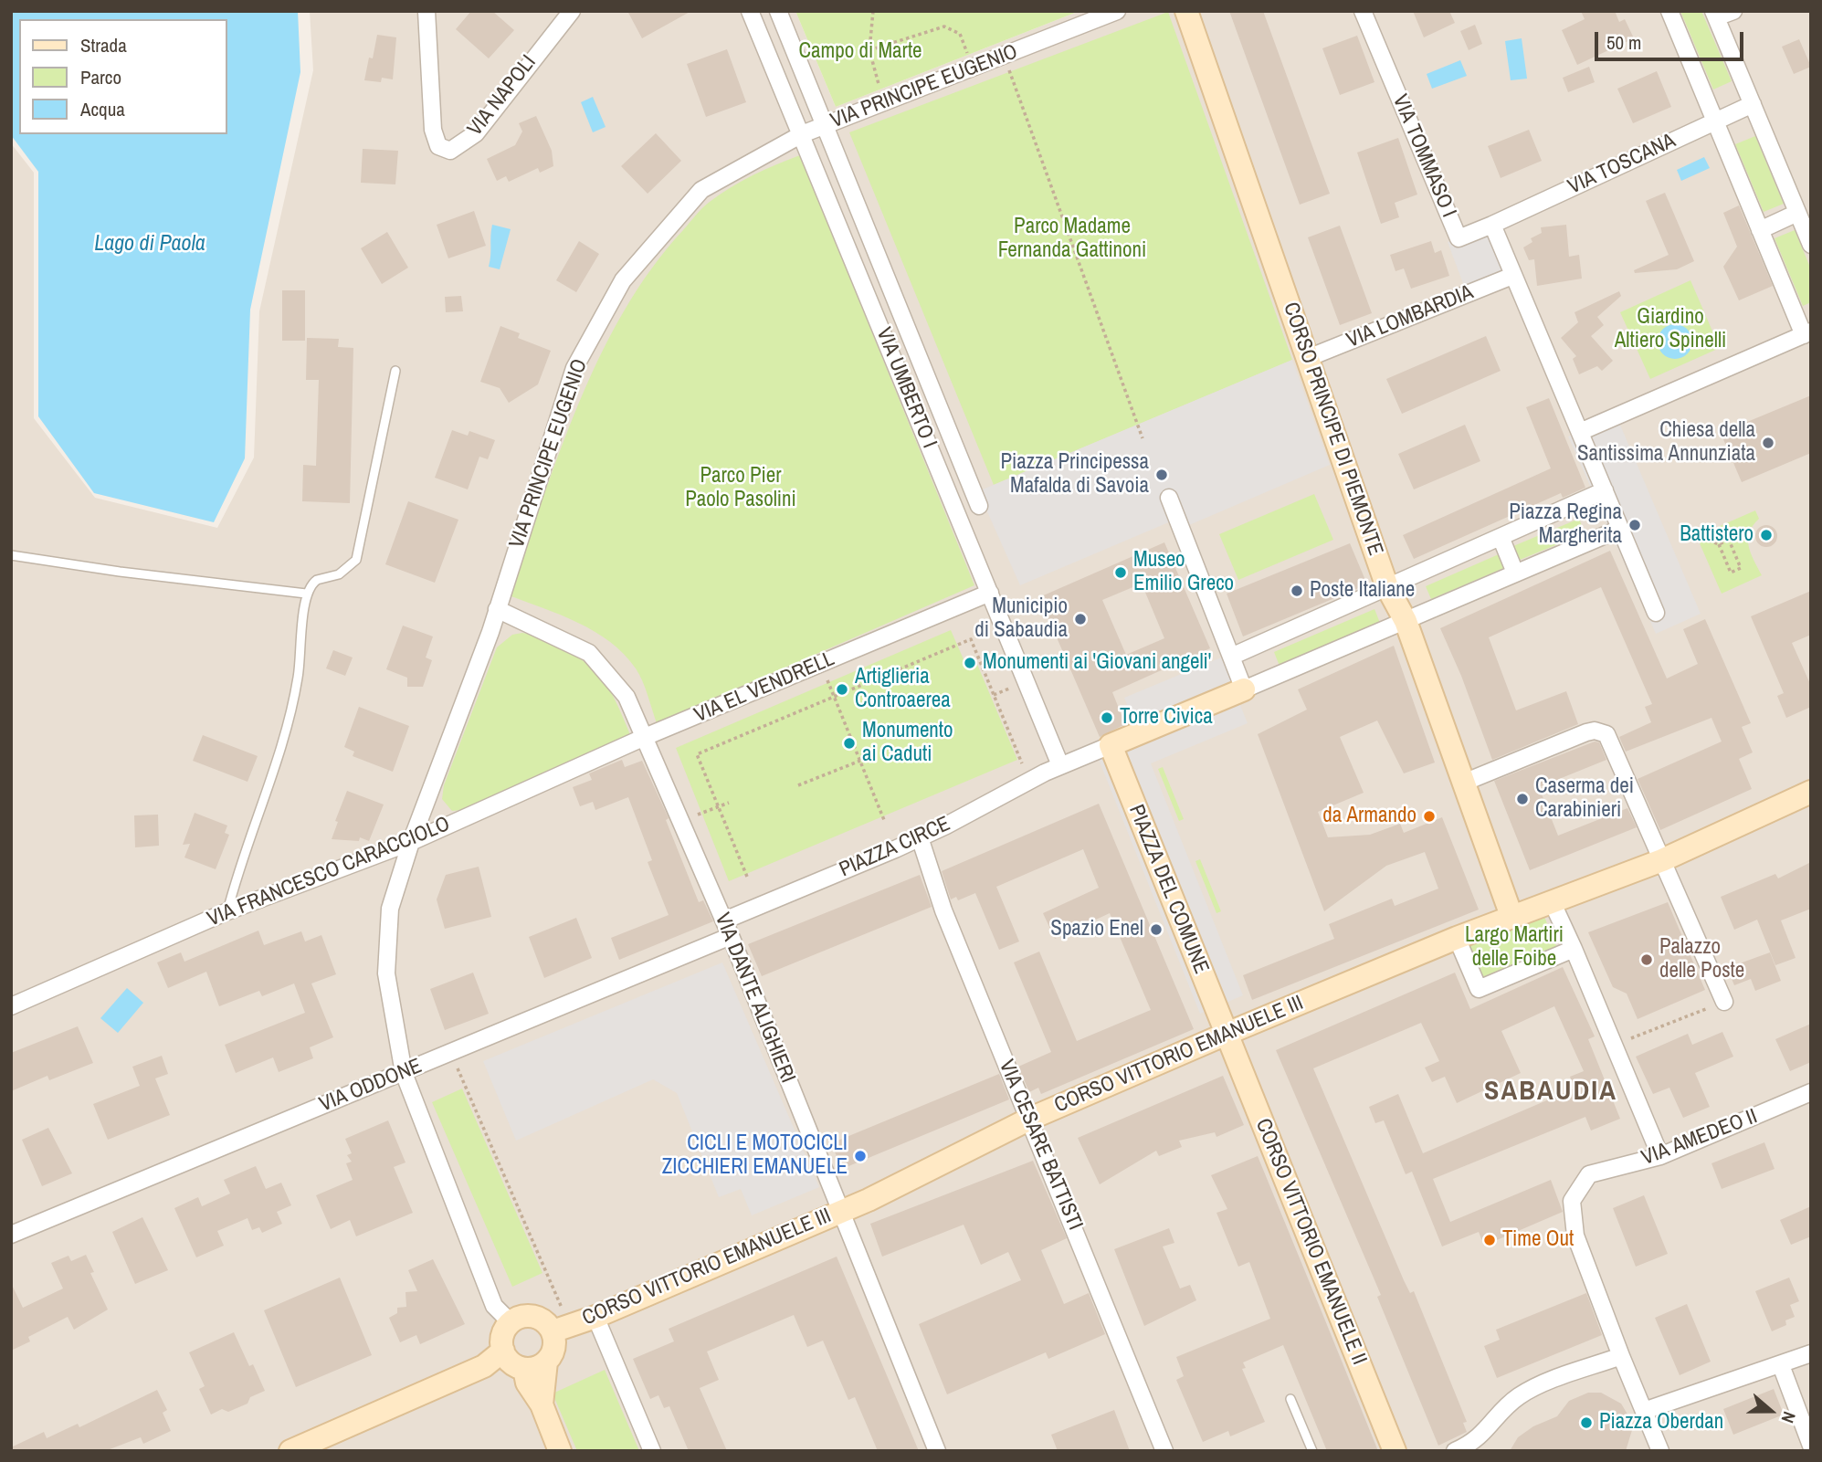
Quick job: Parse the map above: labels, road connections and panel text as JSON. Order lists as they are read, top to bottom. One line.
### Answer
{"streets":{"street":["VIA PRINCIPE EUGENIO","VIA NAPOLI","VIA TOMMASO I","VIA TOSCANA","VIA LOMBARDIA","VIA UMBERTO I","CORSO PRINCIPE DI PIEMONTE","VIA EL VENDRELL","PIAZZA CIRCE","VIA FRANCESCO CARACCIOLO","PIAZZA DEL COMUNE","VIA DANTE ALIGHIERI","CORSO VITTORIO EMANUELE III","VIA ODDONE","VIA AMEDEO II","VIA CESARE BATTISTI","CORSO VITTORIO EMANUELE II"]},"crossings":[["VIA PRINCIPE EUGENIO","VIA UMBERTO I"],["VIA PRINCIPE EUGENIO","VIA FRANCESCO CARACCIOLO"],["VIA PRINCIPE EUGENIO","VIA DANTE ALIGHIERI"],["VIA PRINCIPE EUGENIO","CORSO VITTORIO EMANUELE III"],["VIA PRINCIPE EUGENIO","VIA ODDONE"],["VIA TOMMASO I","VIA TOSCANA"],["VIA LOMBARDIA","CORSO PRINCIPE DI PIEMONTE"],["VIA UMBERTO I","VIA EL VENDRELL"],["VIA UMBERTO I","PIAZZA CIRCE"],["CORSO PRINCIPE DI PIEMONTE","CORSO VITTORIO EMANUELE III"],["VIA EL VENDRELL","VIA FRANCESCO CARACCIOLO"],["VIA EL VENDRELL","VIA DANTE ALIGHIERI"],["PIAZZA CIRCE","VIA DANTE ALIGHIERI"],["PIAZZA CIRCE","VIA CESARE BATTISTI"],["VIA FRANCESCO CARACCIOLO","VIA DANTE ALIGHIERI"],["PIAZZA DEL COMUNE","CORSO VITTORIO EMANUELE III"],["PIAZZA DEL COMUNE","CORSO VITTORIO EMANUELE II"],["VIA DANTE ALIGHIERI","CORSO VITTORIO EMANUELE III"],["VIA DANTE ALIGHIERI","VIA ODDONE"],["CORSO VITTORIO EMANUELE III","VIA CESARE BATTISTI"],["CORSO VITTORIO EMANUELE III","CORSO VITTORIO EMANUELE II"]],"districts":["SABAUDIA"],"water":["Lago di Paola"],"parks":["Campo di Marte","Parco Madame Fernanda Gattinoni","Giardino Altiero Spinelli","Parco Pier Paolo Pasolini","Largo Martiri delle Foibe"],"places":["Chiesa della Santissima Annunziata","Piazza Principessa Mafalda di Savoia","Piazza Regina Margherita","Battistero","Museo Emilio Greco","Poste Italiane","Municipio di Sabaudia","Monumenti ai 'Giovani angeli'","Artiglieria Controaerea","Torre Civica","Monumento ai Caduti","Caserma dei Carabinieri","da Armando","Spazio Enel","Palazzo delle Poste","CICLI E MOTOCICLI ZICCHIERI EMANUELE","Time Out","Piazza Oberdan"],"legend":["Strada","Parco","Acqua"],"scale_bar":"50 m","north":"right"}
